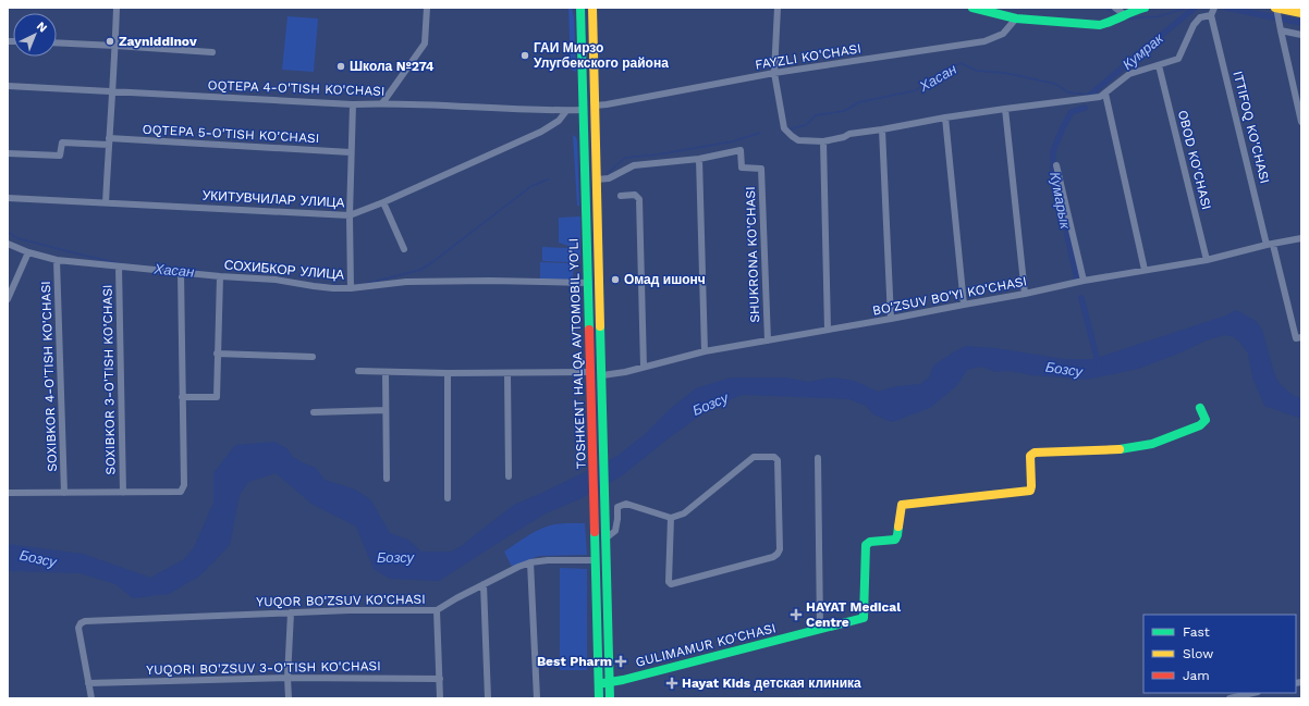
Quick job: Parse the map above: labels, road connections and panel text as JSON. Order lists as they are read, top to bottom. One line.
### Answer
{"streets":{"main road":["TOSHKENT HALQA AVTOMOBIL YO'LI","GULIMAMUR KO'CHASI"],"street":["FAYZLI KO'CHASI","OQTEPA 4-O'TISH KO'CHASI","ITTIFOQ KO'CHASI","OQTEPA 5-O'TISH KO'CHASI","OBOD KO'CHASI","УКИТУВЧИЛАР УЛИЦА","SHUKRONA KO'CHASI","СОХИБКОР УЛИЦА","BO'ZSUV BO'YI KO'CHASI","SOXIBKOR 4-O'TISH KO'CHASI","SOXIBKOR 3-O'TISH KO'CHASI","YUQOR BO'ZSUV KO'CHASI","YUQORI BO'ZSUV 3-O'TISH KO'CHASI"]},"crossings":[["FAYZLI KO'CHASI","TOSHKENT HALQA AVTOMOBIL YO'LI"],["OQTEPA 4-O'TISH KO'CHASI","УКИТУВЧИЛАР УЛИЦА"],["OQTEPA 4-O'TISH KO'CHASI","TOSHKENT HALQA AVTOMOBIL YO'LI"],["ITTIFOQ KO'CHASI","BO'ZSUV BO'YI KO'CHASI"],["OBOD KO'CHASI","BO'ZSUV BO'YI KO'CHASI"],["SHUKRONA KO'CHASI","BO'ZSUV BO'YI KO'CHASI"],["SHUKRONA KO'CHASI","TOSHKENT HALQA AVTOMOBIL YO'LI"],["СОХИБКОР УЛИЦА","TOSHKENT HALQA AVTOMOBIL YO'LI"],["СОХИБКОР УЛИЦА","SOXIBKOR 4-O'TISH KO'CHASI"],["СОХИБКОР УЛИЦА","SOXIBKOR 3-O'TISH KO'CHASI"],["BO'ZSUV BO'YI KO'CHASI","TOSHKENT HALQA AVTOMOBIL YO'LI"],["TOSHKENT HALQA AVTOMOBIL YO'LI","YUQOR BO'ZSUV KO'CHASI"],["TOSHKENT HALQA AVTOMOBIL YO'LI","GULIMAMUR KO'CHASI"],["YUQOR BO'ZSUV KO'CHASI","YUQORI BO'ZSUV 3-O'TISH KO'CHASI"]],"water":["Кумрак","Хасан","Кумарык","Бозсу"],"places":{"other":["Zayniddinov","ГАИ Мирзо Улугбекского района","Школа №274","Омад ишонч"],"health":["HAYAT Medical Centre","Best Pharm","Hayat Kids детская клиника"]},"legend":["Fast","Slow","Jam"],"north":"top right"}
